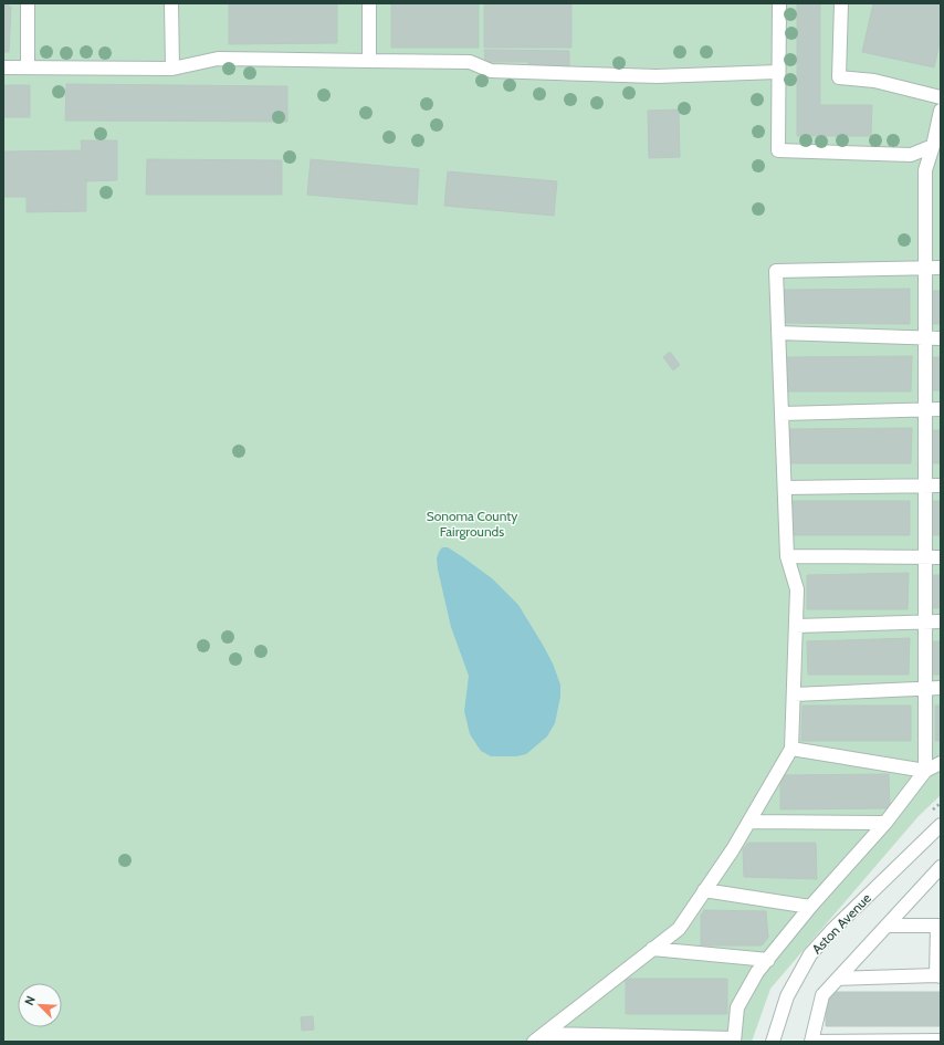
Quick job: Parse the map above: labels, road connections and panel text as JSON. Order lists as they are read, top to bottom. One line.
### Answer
{"streets":{"street":["Aston Avenue"]},"parks":["Sonoma County Fairgrounds"],"north":"top left"}
